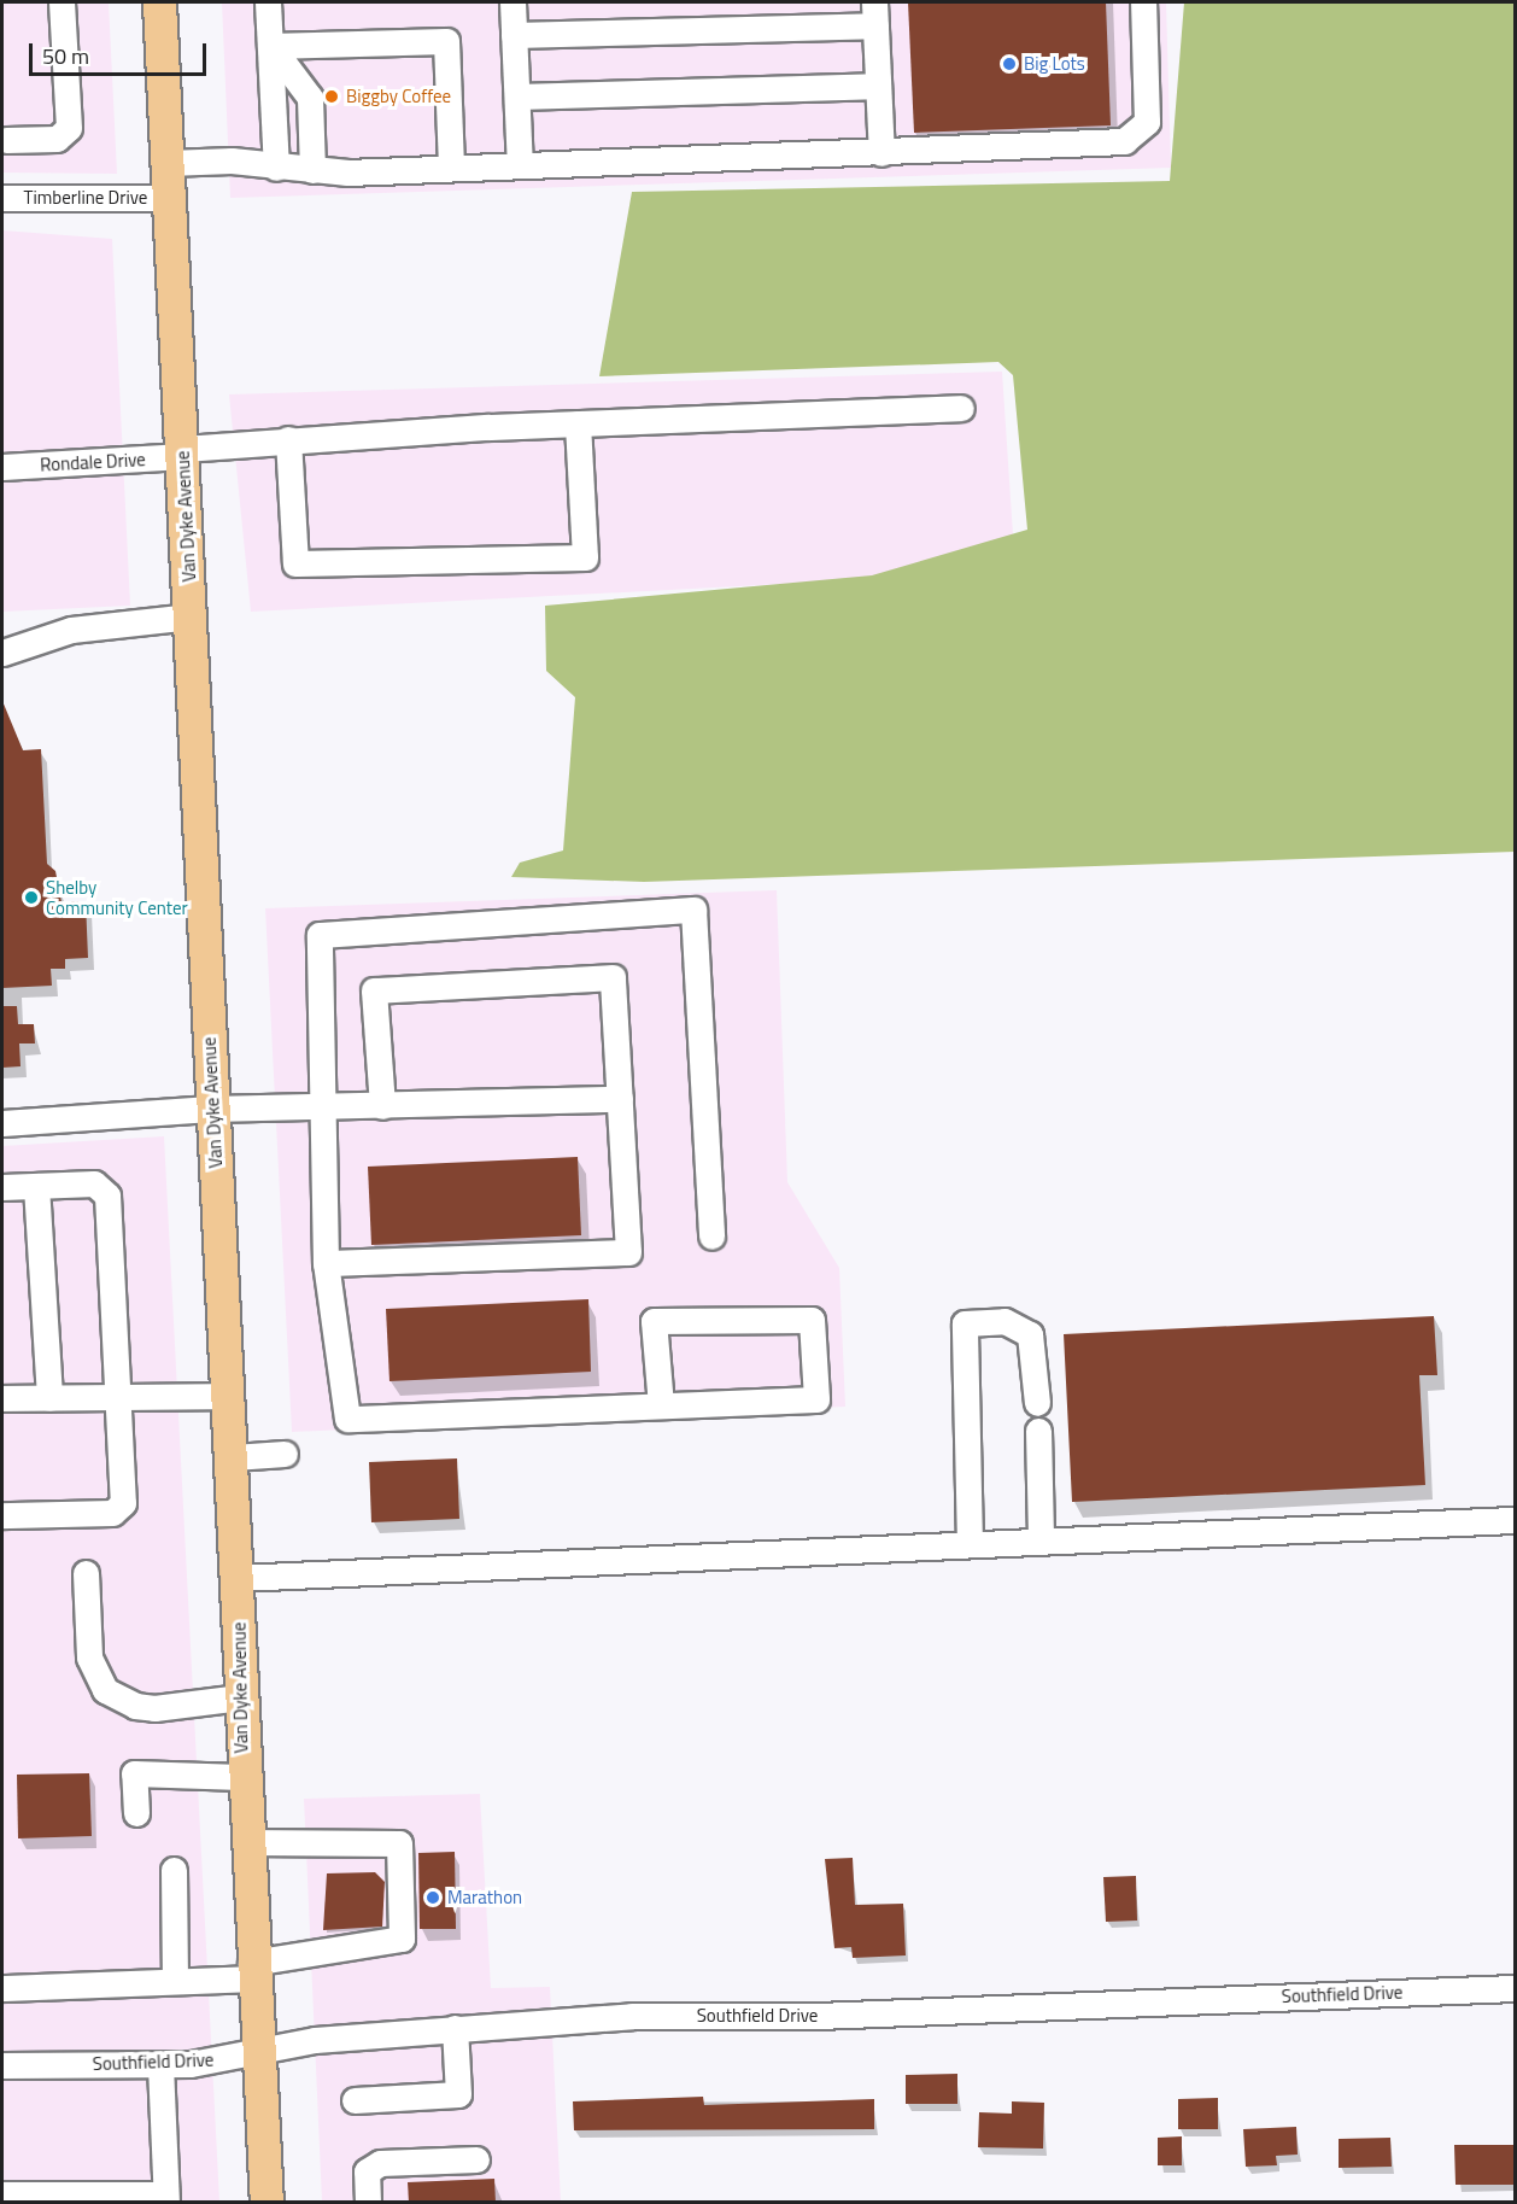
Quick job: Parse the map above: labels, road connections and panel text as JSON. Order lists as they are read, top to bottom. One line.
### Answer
{"streets":{"main road":["Van Dyke Avenue"],"street":["Timberline Drive","Rondale Drive","Southfield Drive"]},"crossings":[["Timberline Drive","Van Dyke Avenue"],["Rondale Drive","Van Dyke Avenue"],["Van Dyke Avenue","Southfield Drive"]],"places":["Big Lots","Biggby Coffee","Shelby Community Center","Marathon"],"scale_bar":"50 m"}
